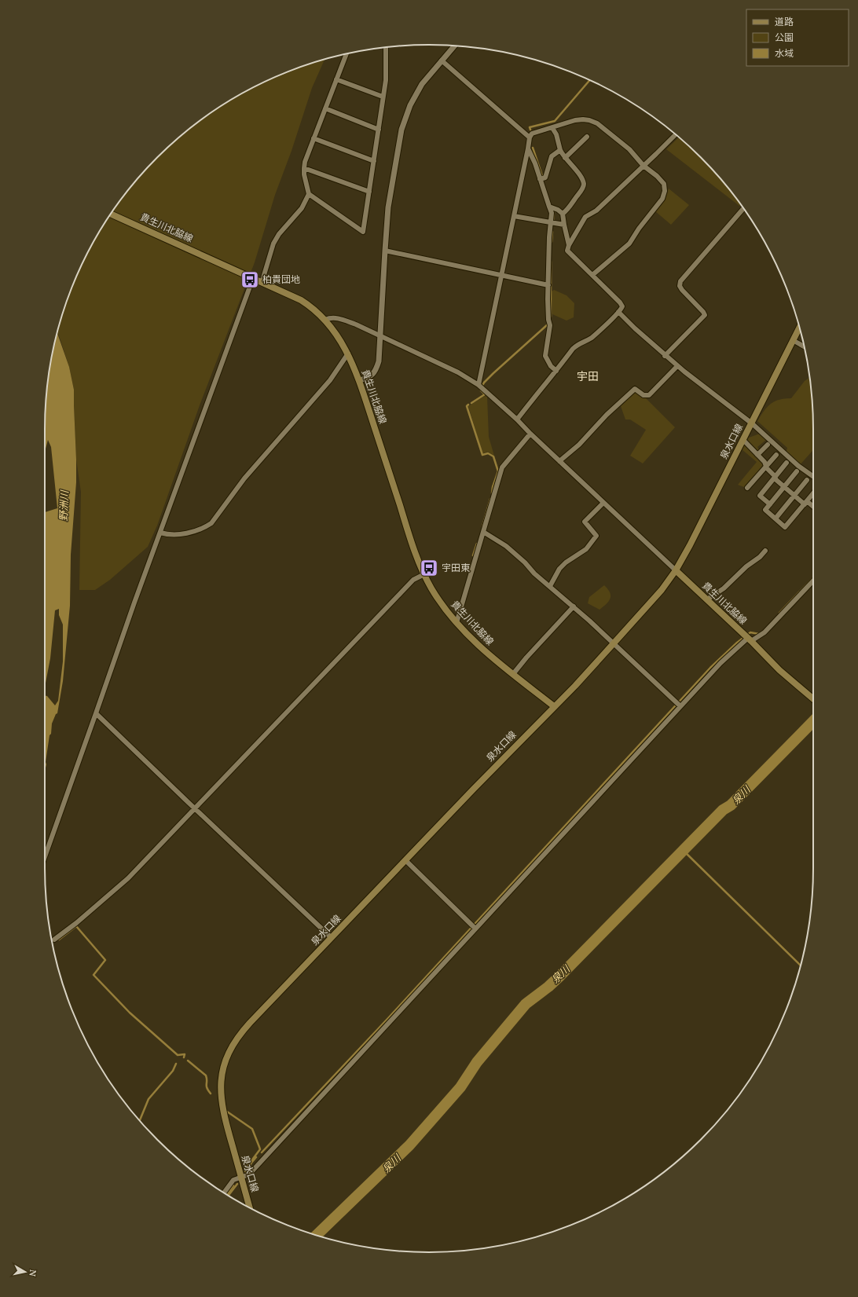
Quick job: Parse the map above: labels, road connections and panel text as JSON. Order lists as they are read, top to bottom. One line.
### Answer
{"streets":{"main road":["貴生川北脇線","泉水口線"]},"crossings":[["貴生川北脇線","泉水口線"]],"districts":["宇田"],"water":["野洲川","泉川"],"places":{"bus stop":["柏貴団地","宇田東"]},"legend":["道路","公園","水域"],"north":"right"}
